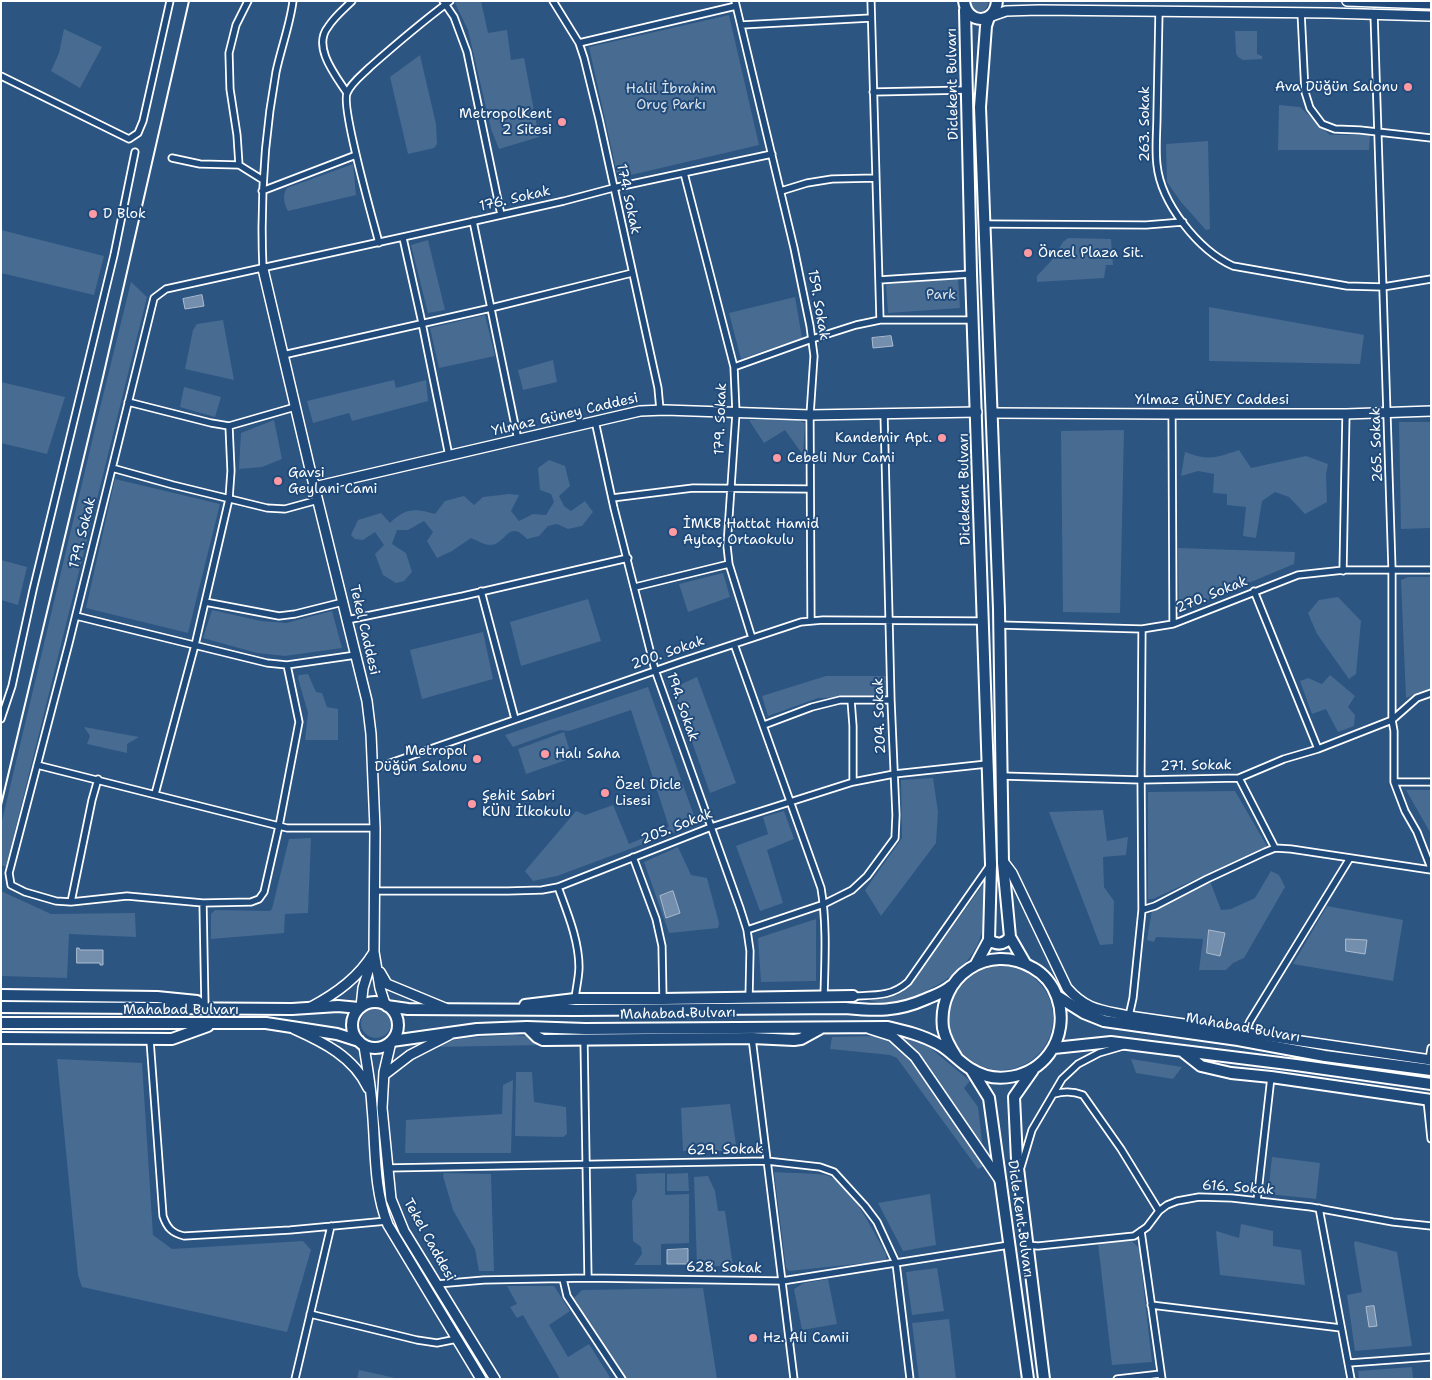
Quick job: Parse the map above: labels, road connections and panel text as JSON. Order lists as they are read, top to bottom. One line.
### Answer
{"streets":{"main road":["Diclekent Bulvarı","Mahabad Bulvarı","Dicle Kent Bulvarı"],"street":["263. Sokak","176. Sokak","174. Sokak","159. Sokak","Yılmaz GÜNEY Caddesi","Yılmaz Güney Caddesi","179. Sokak","265. Sokak","270. Sokak","Tekel Caddesi","200. Sokak","194. Sokak","204. Sokak","271. Sokak","205. Sokak","629. Sokak","616. Sokak","628. Sokak"]},"crossings":[["Diclekent Bulvarı","Yılmaz GÜNEY Caddesi"],["Diclekent Bulvarı","Yılmaz Güney Caddesi"],["Diclekent Bulvarı","270. Sokak"],["Diclekent Bulvarı","200. Sokak"],["Diclekent Bulvarı","271. Sokak"],["Diclekent Bulvarı","205. Sokak"],["Diclekent Bulvarı","Mahabad Bulvarı"],["Diclekent Bulvarı","Dicle Kent Bulvarı"],["263. Sokak","265. Sokak"],["176. Sokak","174. Sokak"],["176. Sokak","159. Sokak"],["176. Sokak","179. Sokak"],["176. Sokak","Tekel Caddesi"],["174. Sokak","Yılmaz Güney Caddesi"],["159. Sokak","Yılmaz Güney Caddesi"],["159. Sokak","200. Sokak"],["Yılmaz GÜNEY Caddesi","265. Sokak"],["Yılmaz Güney Caddesi","179. Sokak"],["Yılmaz Güney Caddesi","Tekel Caddesi"],["Yılmaz Güney Caddesi","194. Sokak"],["Yılmaz Güney Caddesi","204. Sokak"],["179. Sokak","Tekel Caddesi"],["179. Sokak","200. Sokak"],["265. Sokak","270. Sokak"],["265. Sokak","271. Sokak"],["Tekel Caddesi","200. Sokak"],["Tekel Caddesi","205. Sokak"],["Tekel Caddesi","Mahabad Bulvarı"],["Tekel Caddesi","629. Sokak"],["Tekel Caddesi","628. Sokak"],["200. Sokak","194. Sokak"],["200. Sokak","204. Sokak"],["194. Sokak","204. Sokak"],["194. Sokak","205. Sokak"],["204. Sokak","205. Sokak"],["Mahabad Bulvarı","Dicle Kent Bulvarı"],["629. Sokak","628. Sokak"],["Dicle Kent Bulvarı","628. Sokak"]],"parks":["Halil İbrahim Oruç Parkı","Park"],"places":["Ava Düğün Salonu","MetropolKent 2 Sitesi","D Blok","Öncel Plaza Sit.","Kandemir Apt.","Cebeli Nur Cami","Gavsi Geylani Cami","İMKB Hattat Hamid Aytaç Ortaokulu","Halı Saha","Metropol Düğün Salonu","Özel Dicle Lisesi","Şehit Sabri KÜN İlkokulu","Hz. Ali Camii"]}
